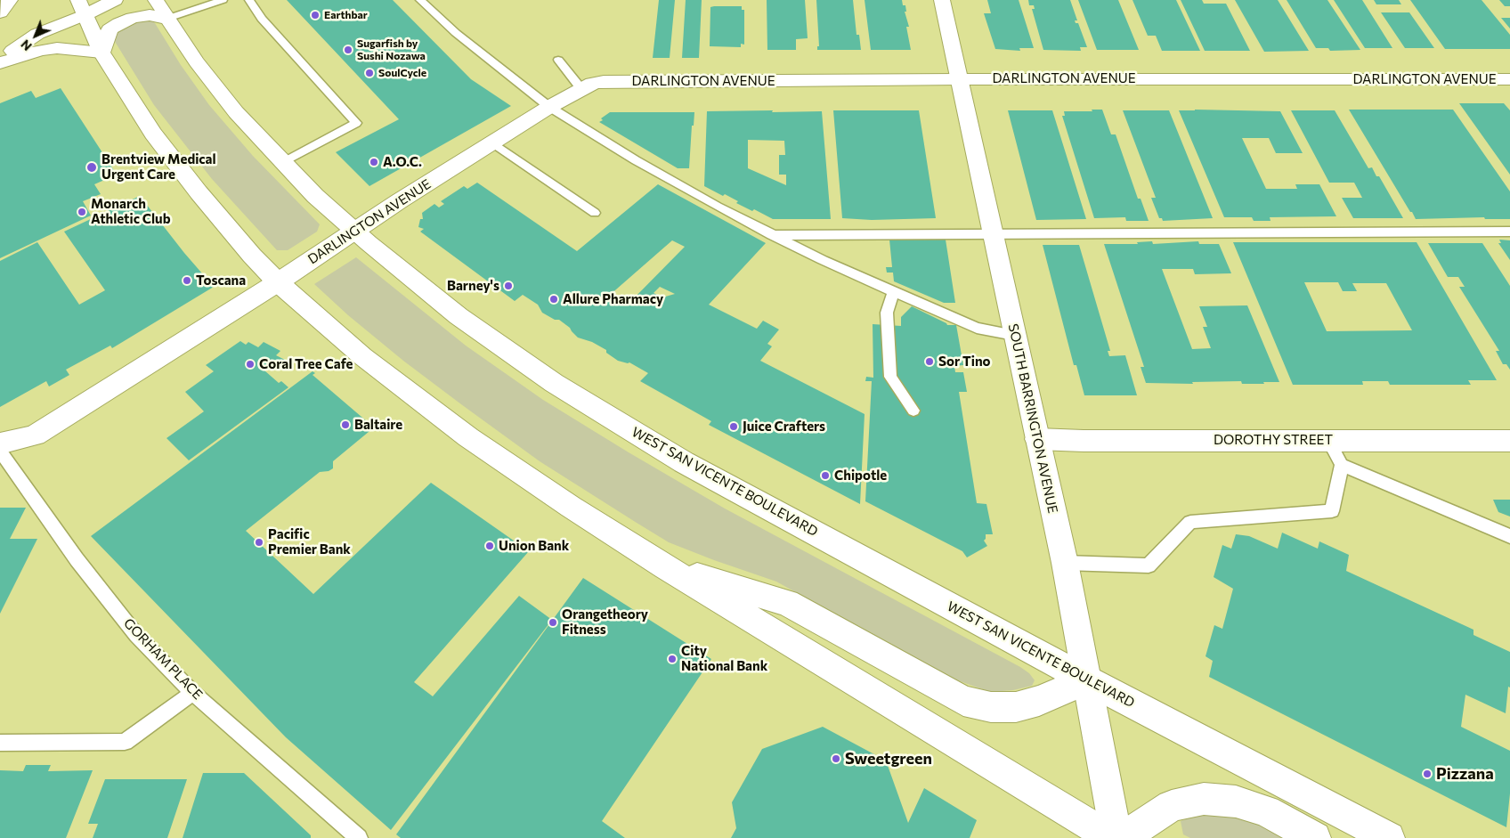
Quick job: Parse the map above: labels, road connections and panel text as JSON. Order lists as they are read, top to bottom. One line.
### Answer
{"streets":{"main road":["DARLINGTON AVENUE","SOUTH BARRINGTON AVENUE","DOROTHY STREET","WEST SAN VICENTE BOULEVARD"],"lane":["GORHAM PLACE"]},"crossings":[["DARLINGTON AVENUE","SOUTH BARRINGTON AVENUE"],["DARLINGTON AVENUE","WEST SAN VICENTE BOULEVARD"],["SOUTH BARRINGTON AVENUE","DOROTHY STREET"],["SOUTH BARRINGTON AVENUE","WEST SAN VICENTE BOULEVARD"]],"places":["Earthbar","Sugarfish by Sushi Nozawa","SoulCycle","A.O.C.","Brentview Medical Urgent Care","Monarch Athletic Club","Toscana","Barney's","Allure Pharmacy","Sor Tino","Coral Tree Cafe","Baltaire","Juice Crafters","Chipotle","Pacific Premier Bank","Union Bank","Orangetheory Fitness","City National Bank","Sweetgreen","Pizzana"],"north":"bottom left"}
